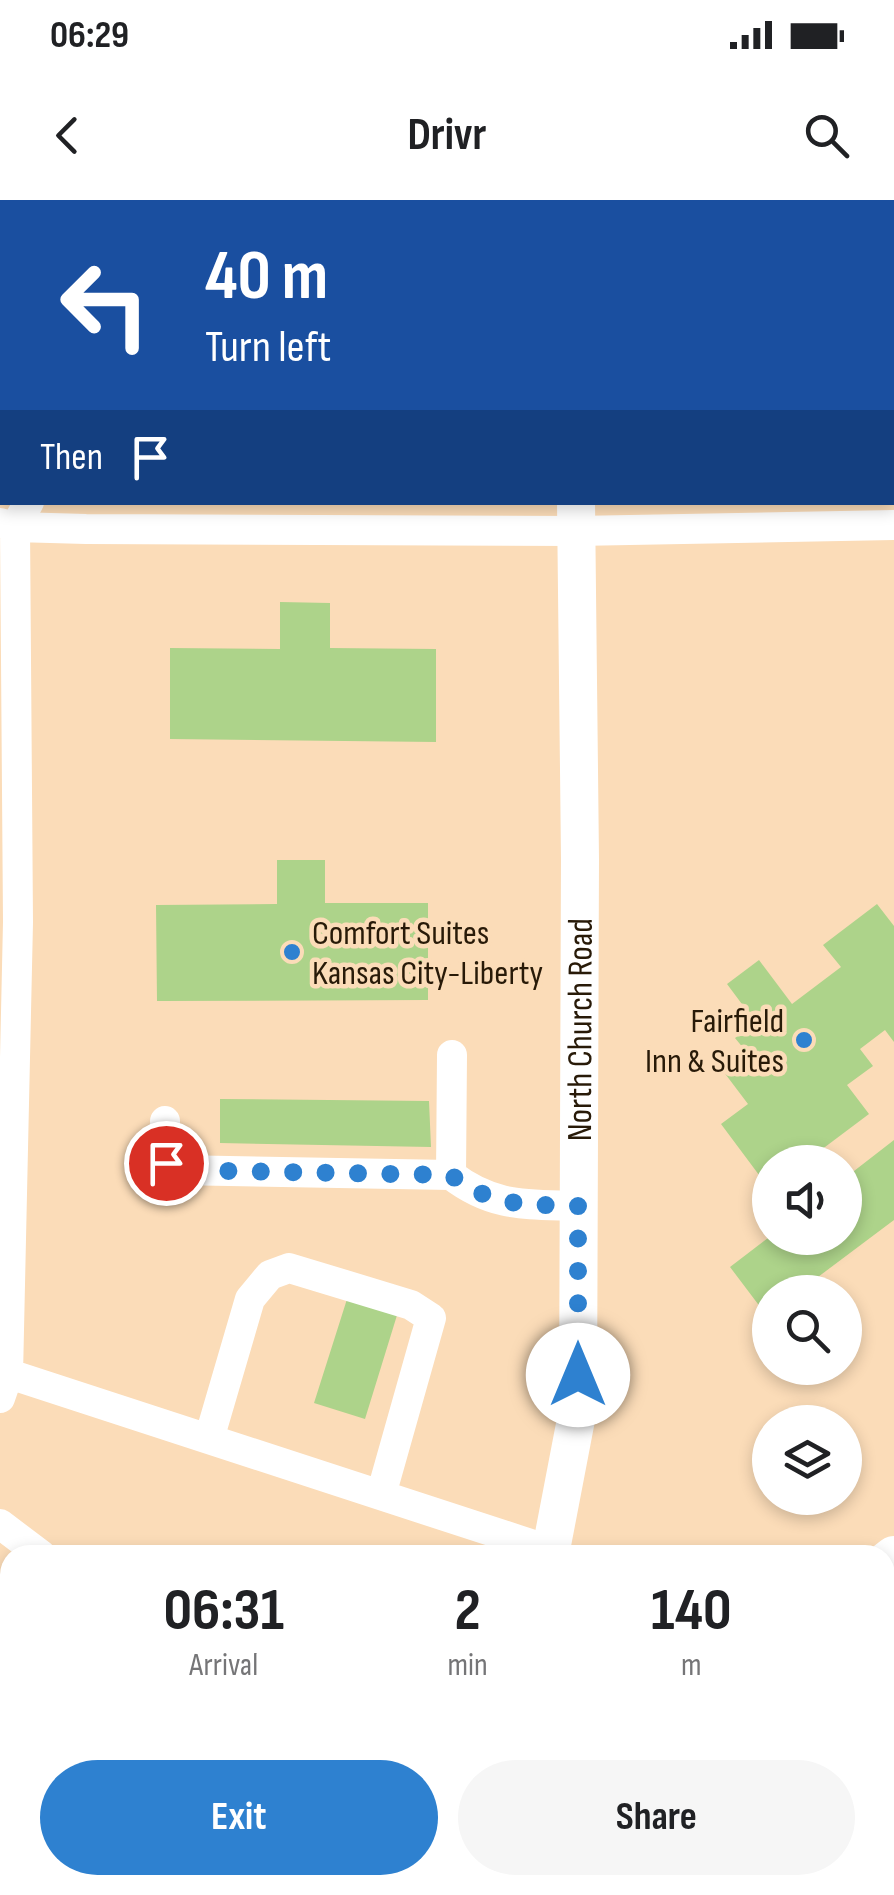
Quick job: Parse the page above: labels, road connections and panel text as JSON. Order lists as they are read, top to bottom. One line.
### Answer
{"streets":{"main road":["North Church Road"]},"places":["Comfort Suites Kansas City-Liberty","Fairfield Inn & Suites"],"page":{"status":"06:29","header":"Drivr","turn":["40 m","Turn left"],"then":"Then","eta":["06:31","Arrival","2","min","140","m"],"buttons":["Exit","Share"]}}
